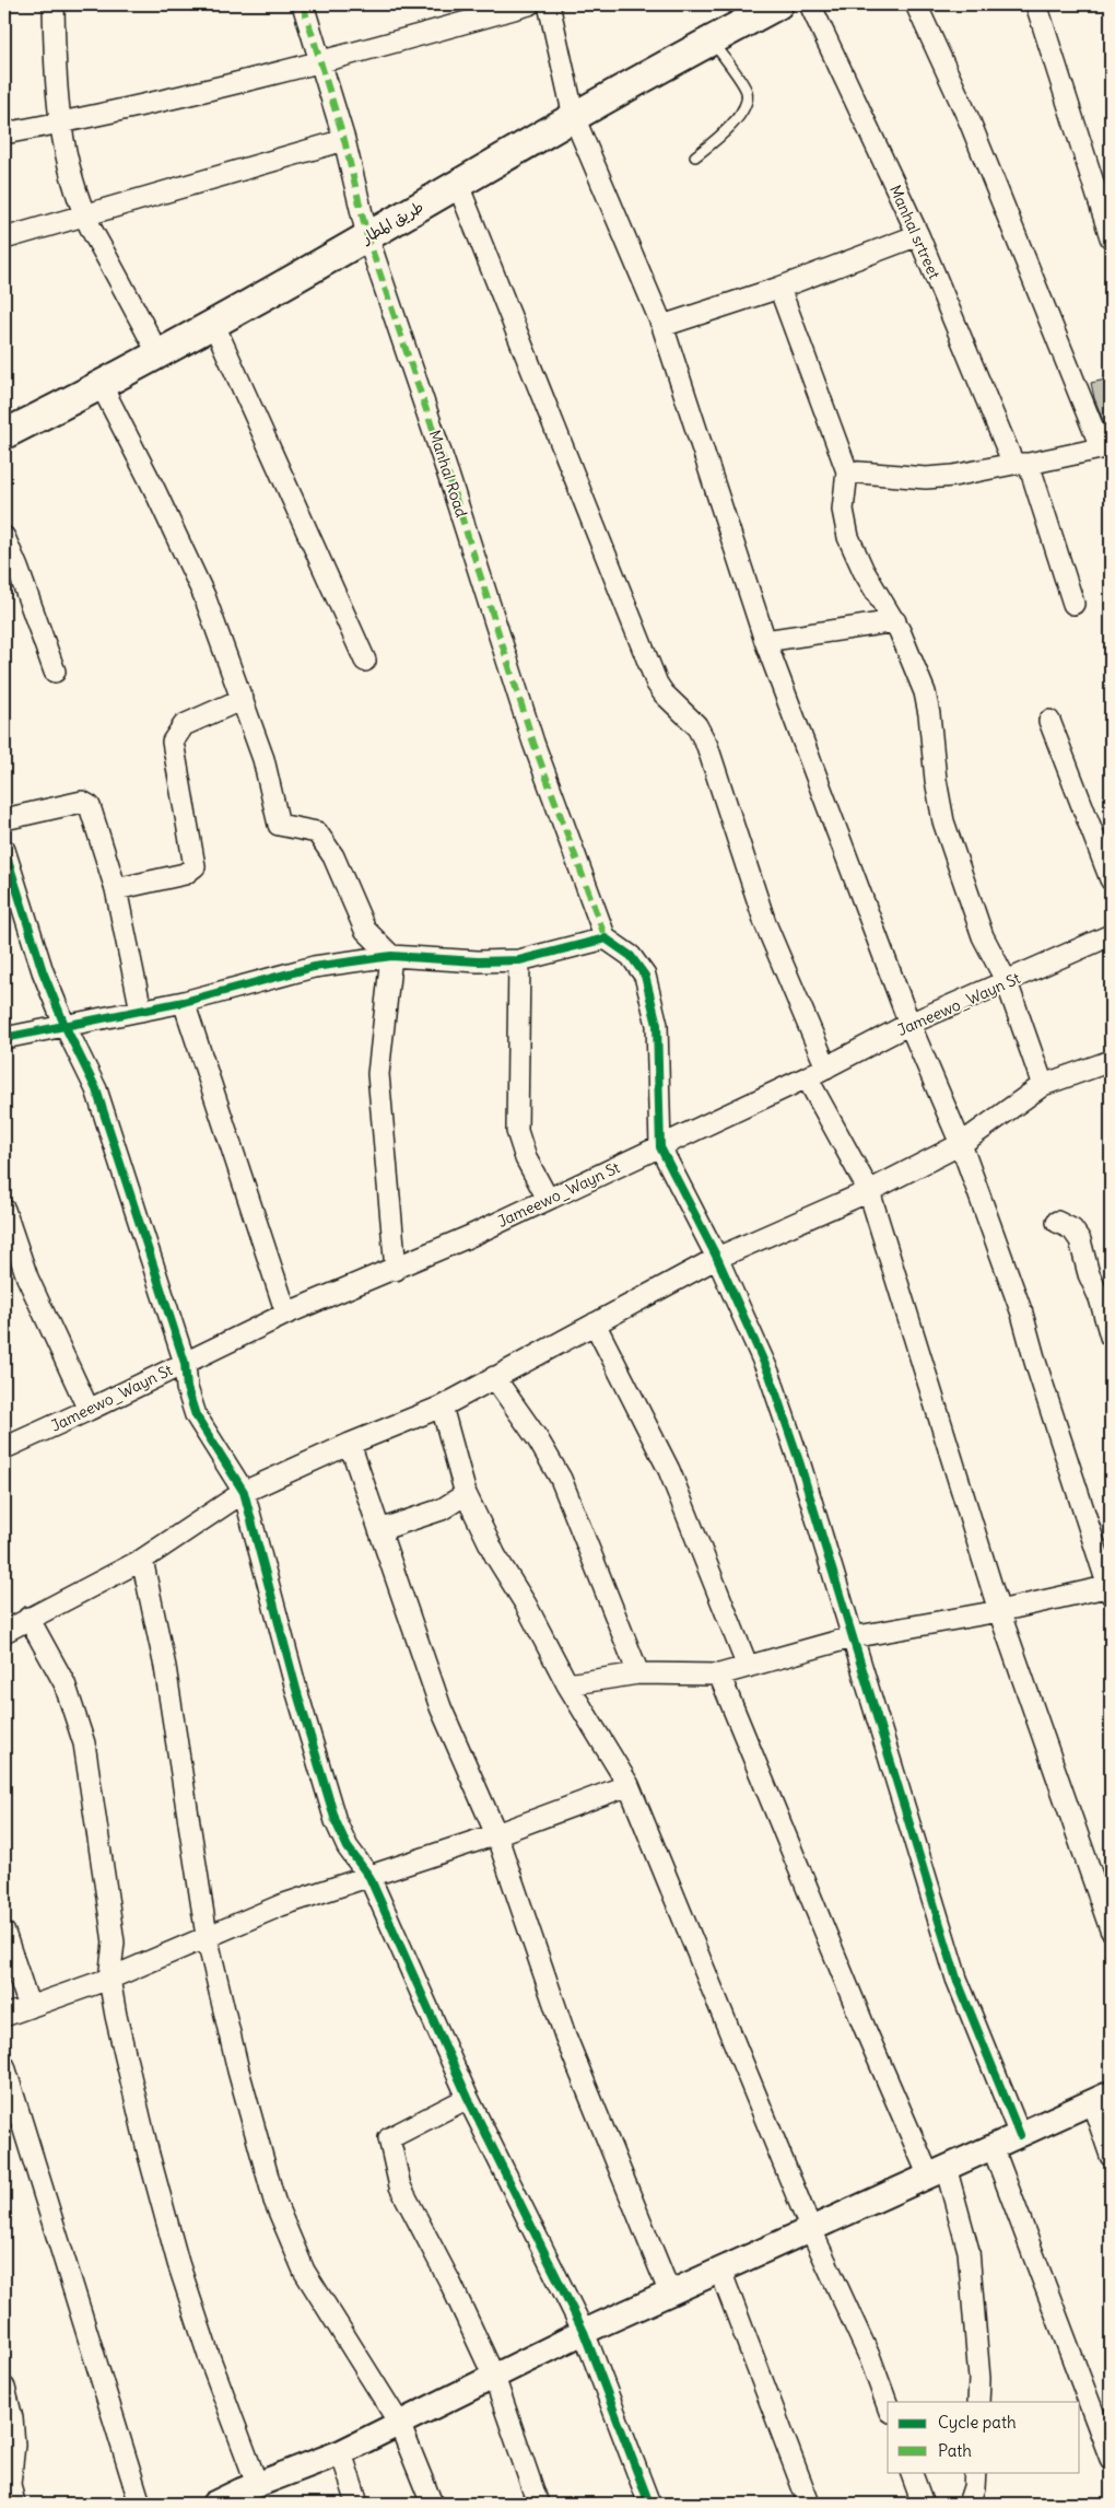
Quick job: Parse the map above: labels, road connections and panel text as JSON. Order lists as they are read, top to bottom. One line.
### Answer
{"streets":{"main road":["طريق المطار"],"street":["Manhal srtreet","Manhal Road","Jameewo_Wayn St"]},"crossings":[["طريق المطار","Manhal Road"]],"legend":["Cycle path","Path"]}
